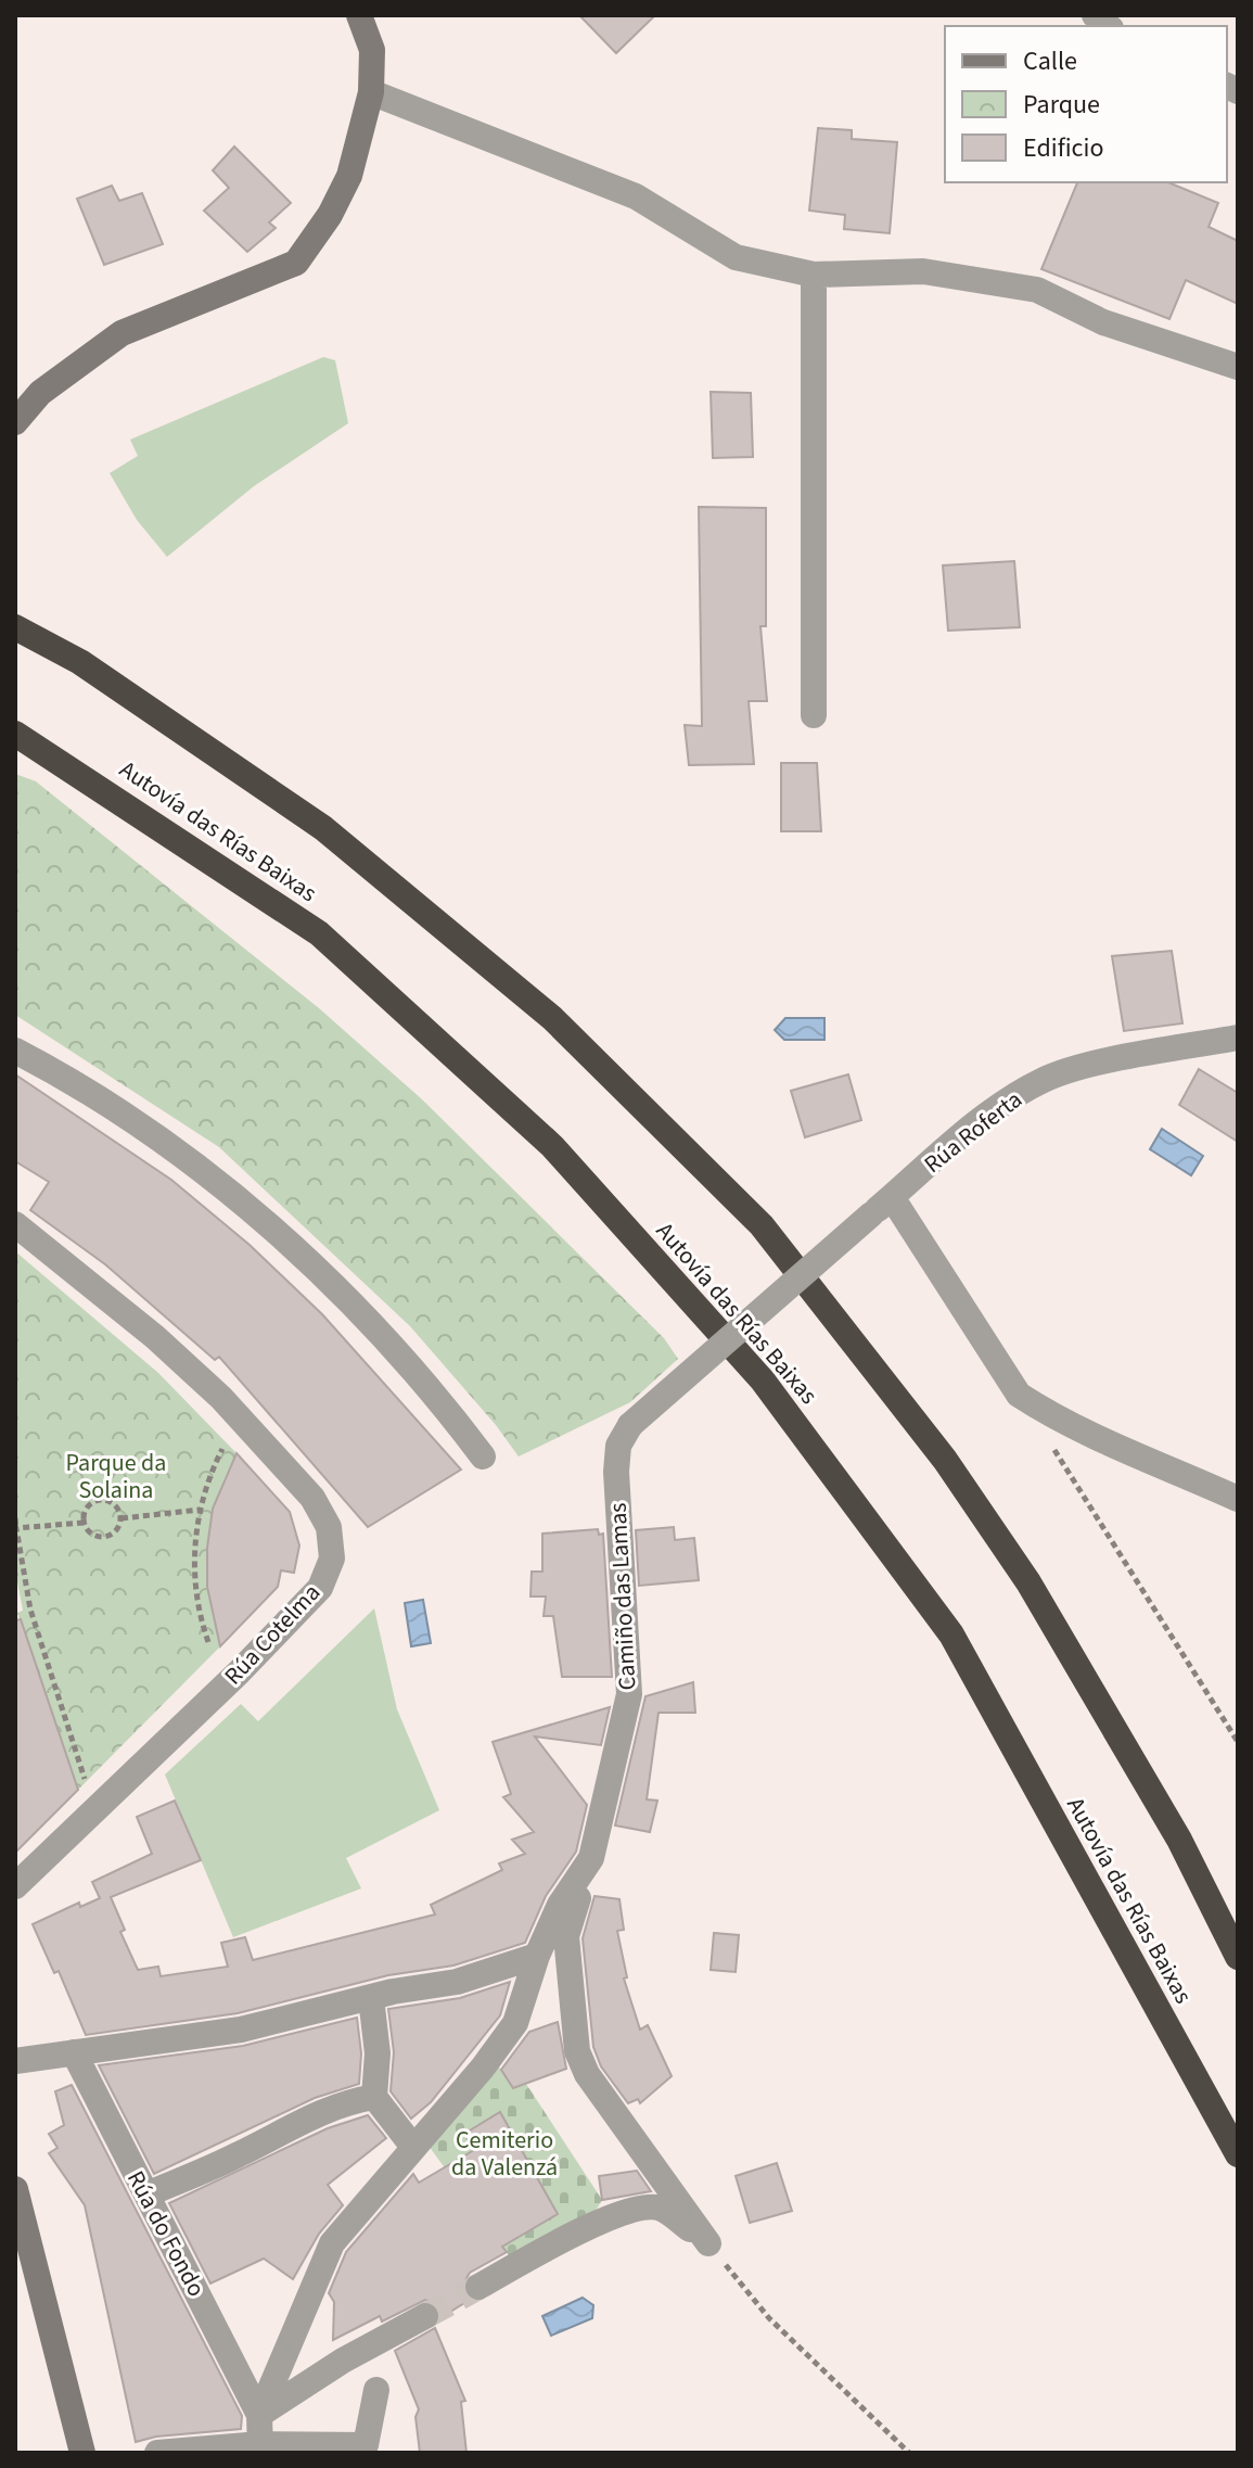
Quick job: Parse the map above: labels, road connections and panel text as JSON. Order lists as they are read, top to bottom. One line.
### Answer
{"streets":{"highway":["Autovía das Rías Baixas"],"street":["Rúa Roferta","Camiño das Lamas","Rúa Cotelma","Rúa do Fondo"]},"crossings":[["Rúa Roferta","Camiño das Lamas"],["Camiño das Lamas","Rúa do Fondo"]],"parks":["Parque da Solaina","Cemiterio da Valenzá"],"legend":["Calle","Parque","Edificio"]}
